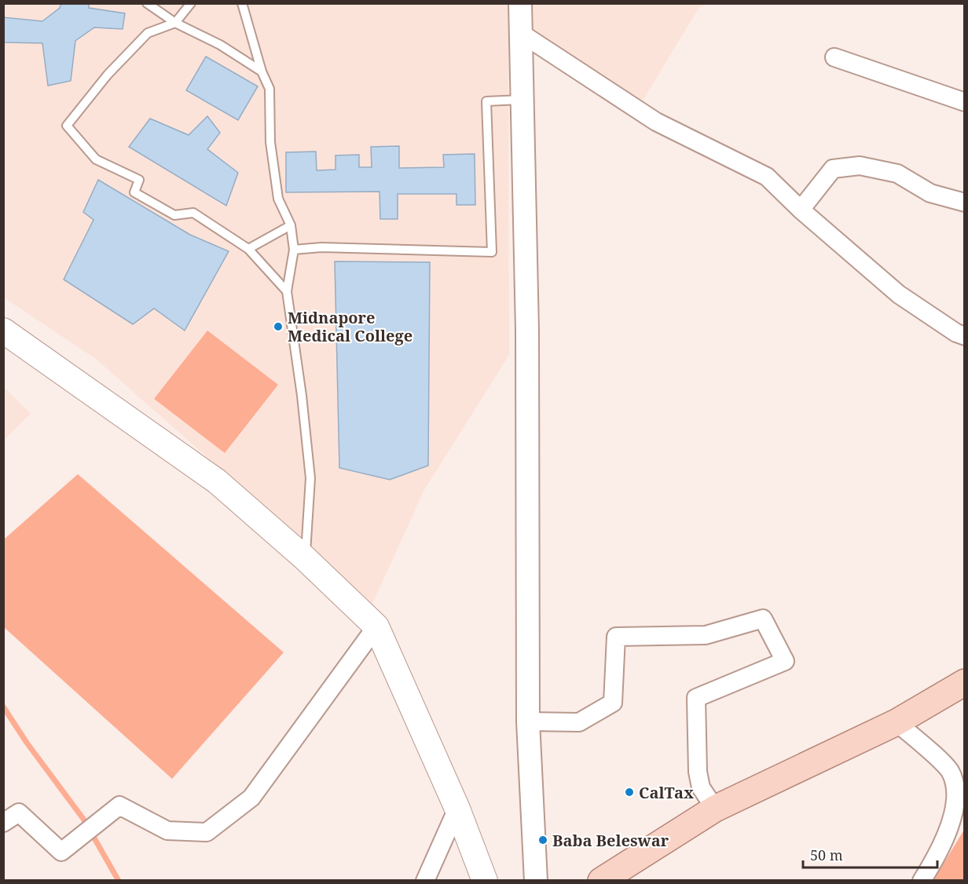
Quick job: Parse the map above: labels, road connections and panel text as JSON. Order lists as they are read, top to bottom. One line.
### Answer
{"places":["Midnapore Medical College","CalTax","Baba Beleswar"],"scale_bar":"50 m"}
